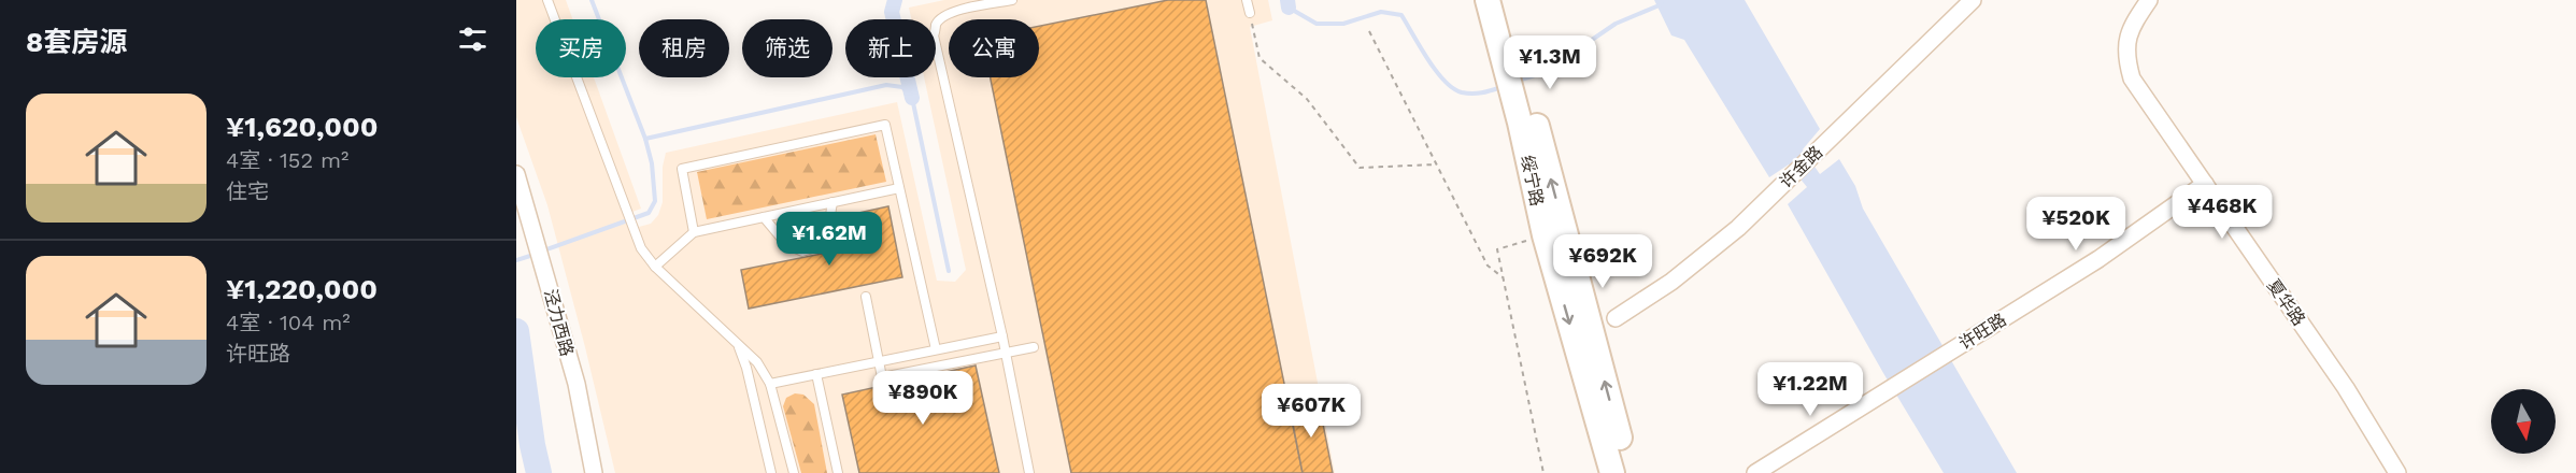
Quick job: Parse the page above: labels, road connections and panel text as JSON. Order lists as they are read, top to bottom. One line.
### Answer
{"streets":{"main road":["绥宁路"],"street":["许金路","夏华路","泾力西路","许旺路"]},"crossings":[["夏华路","许旺路"]],"north":"bottom","page":{"heading":"8套房源","chip":["买房","租房","筛选","新上","公寓"],"price":["¥1.3M","¥468K","¥520K","¥1.62M","¥692K","¥1.22M","¥890K","¥607K"],"list":[{"name":"¥1,620,000","note":"4室 · 152 m² · 住宅"},{"name":"¥1,220,000","note":"4室 · 104 m² · 许旺路"}]}}
